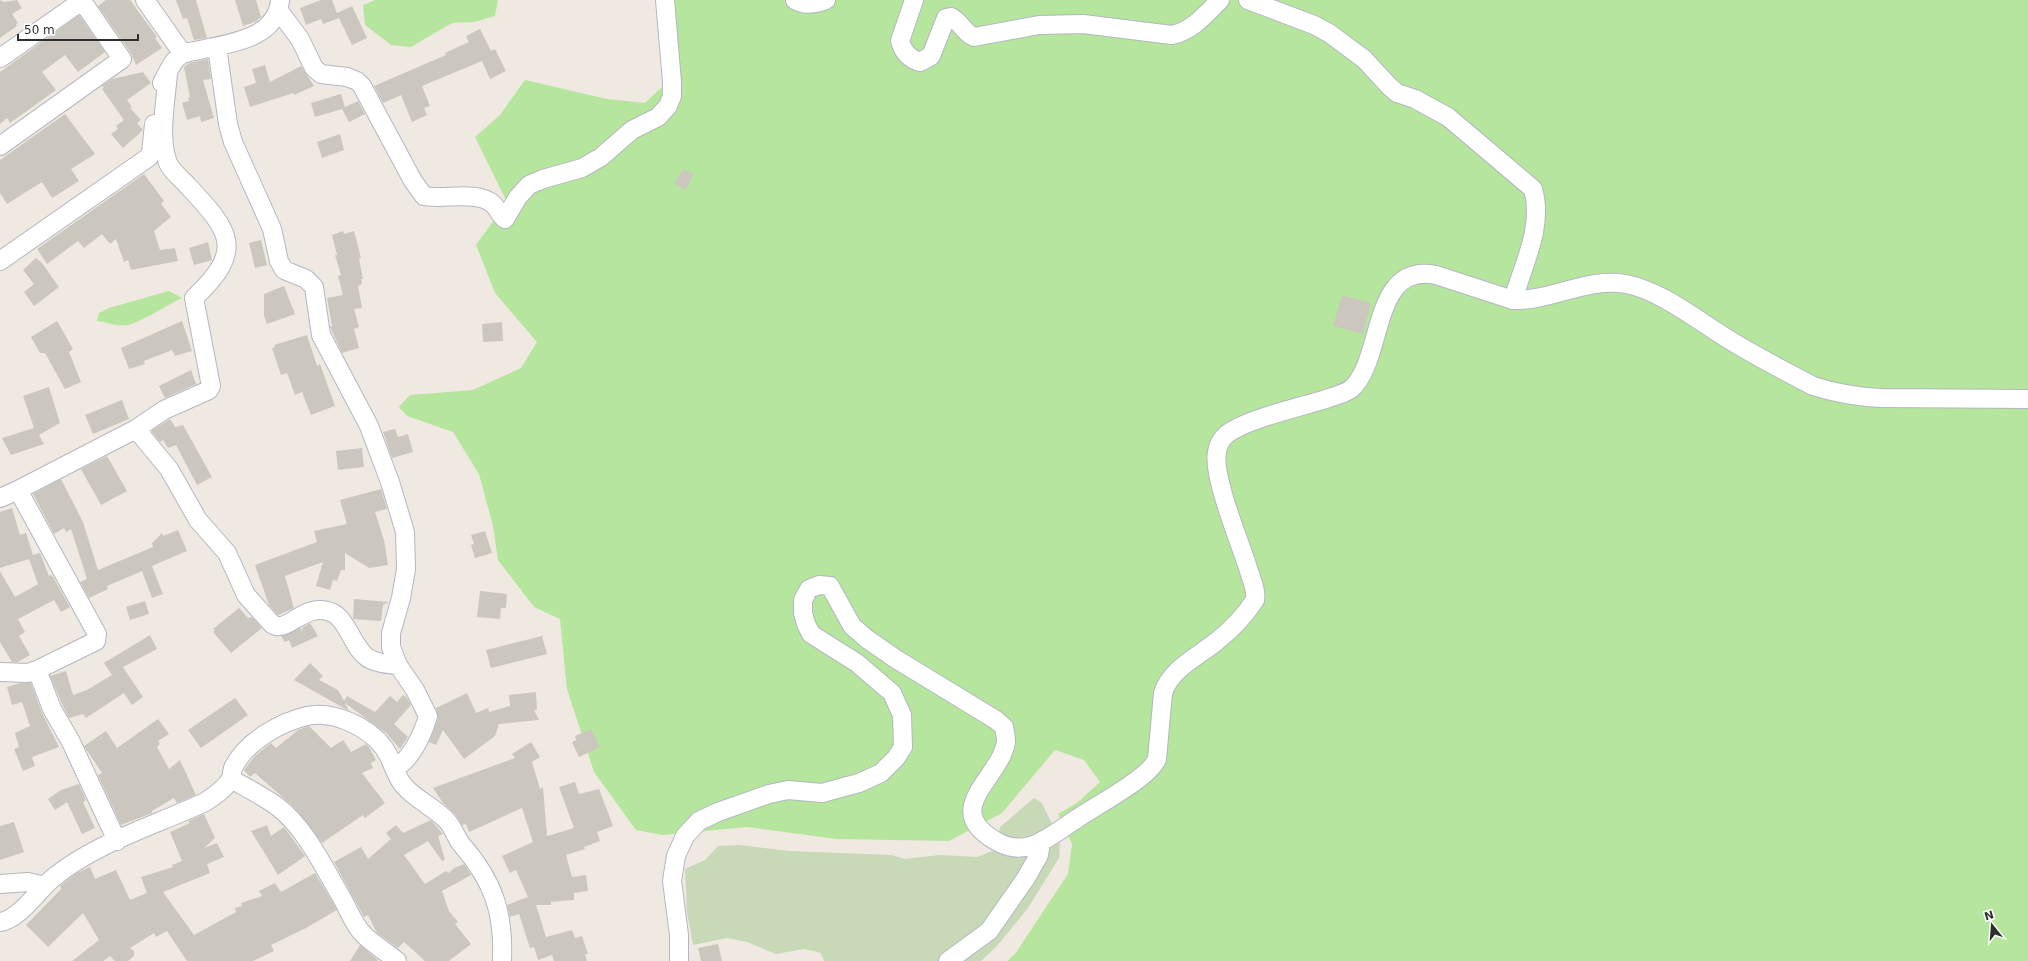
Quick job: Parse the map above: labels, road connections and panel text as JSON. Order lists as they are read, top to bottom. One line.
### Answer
{"scale_bar":"50 m","north":"top"}
